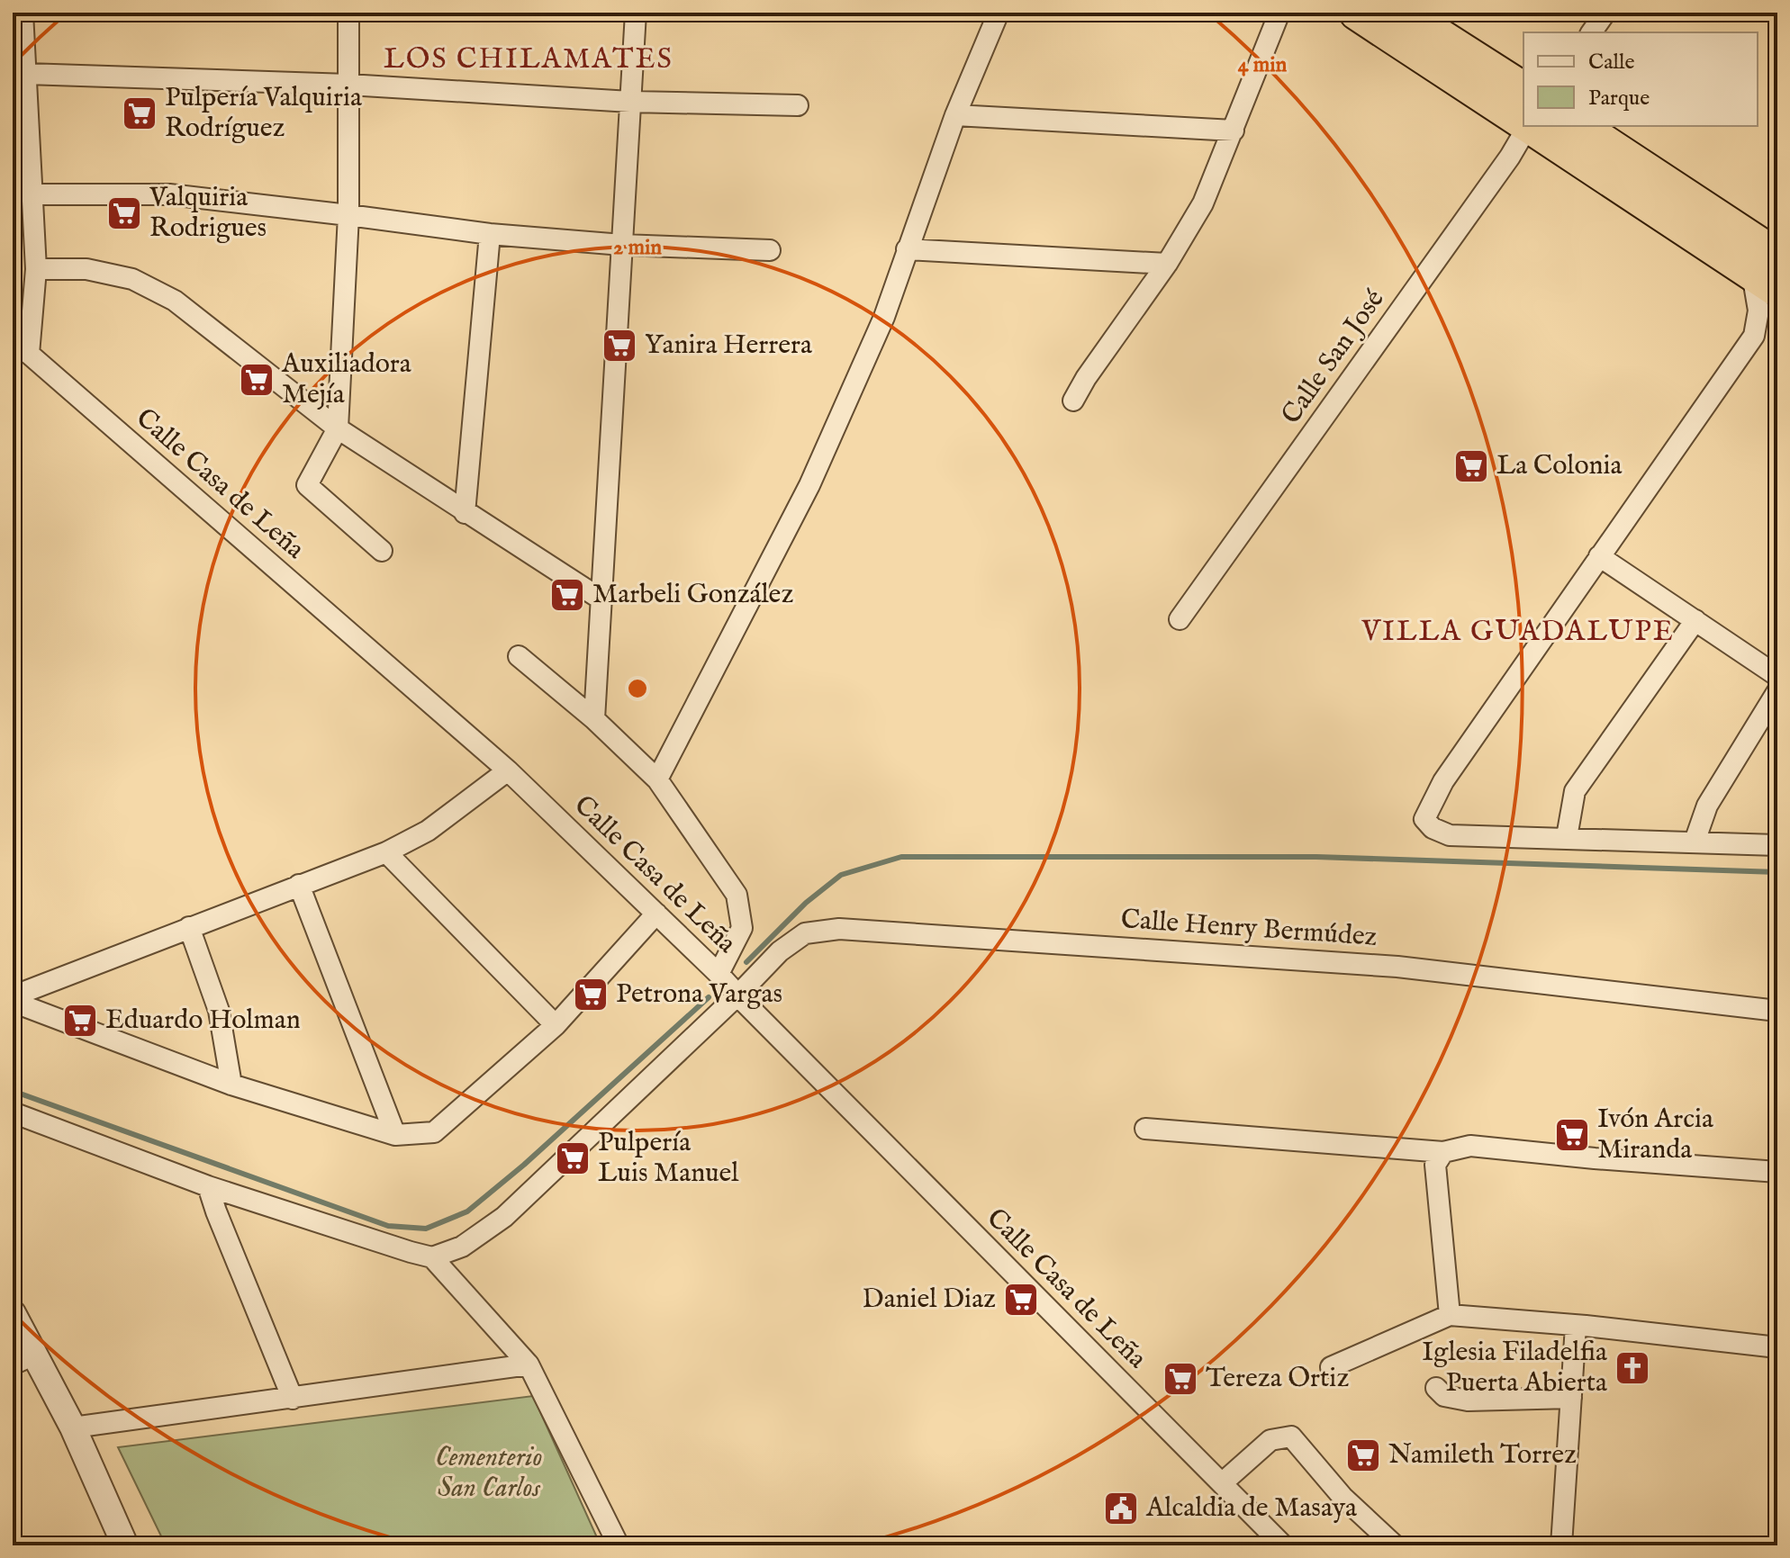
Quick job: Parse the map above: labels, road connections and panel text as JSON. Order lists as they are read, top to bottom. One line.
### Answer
{"streets":{"street":["Calle San José","Calle Casa de Leña","Calle Henry Bermúdez"]},"crossings":[["Calle Casa de Leña","Calle Henry Bermúdez"]],"districts":["LOS CHILAMATES","VILLA GUADALUPE"],"parks":["Cementerio San Carlos"],"places":{"supermarket":["Pulpería Valquiria Rodríguez","Valquiria Rodrigues","Yanira Herrera","Auxiliadora Mejía","La Colonia","Marbeli González","Petrona Vargas","Eduardo Holman","Ivón Arcia Miranda","Pulpería Luis Manuel","Daniel Diaz","Tereza Ortiz","Namileth Torrez"],"church":["Iglesia Filadelfia Puerta Abierta"],"public building":["Alcaldia de Masaya"]},"legend":["Calle","Parque"],"rings":["4 min","2 min"]}
